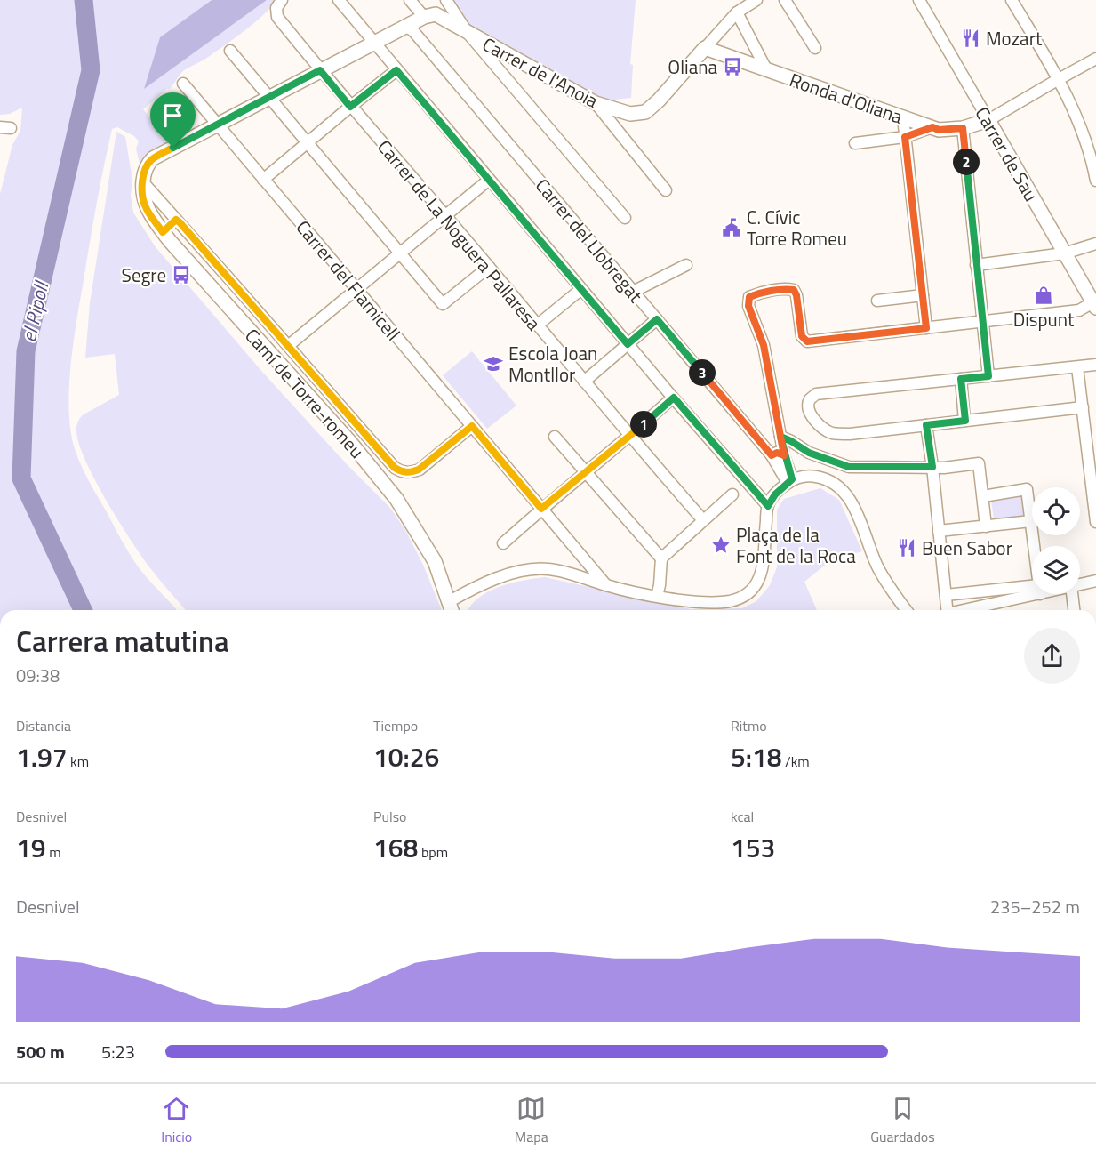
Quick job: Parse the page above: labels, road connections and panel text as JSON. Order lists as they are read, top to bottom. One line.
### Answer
{"streets":{"street":["Carrer de l'Anoia","Ronda d'Oliana","Carrer de Sau","Carrer de La Noguera Pallaresa","Carrer del Llobregat","Carrer del Flamicell","Camí de Torre-romeu"]},"crossings":[["Carrer de l'Anoia","Ronda d'Oliana"],["Ronda d'Oliana","Carrer de Sau"]],"water":["el Ripoll"],"places":{"restaurant":["Mozart","Buen Sabor"],"bus stop":["Oliana","Segre"],"public building":["C. Cívic Torre Romeu"],"shop":["Dispunt"],"school or university":["Escola Joan Montllor"],"place":["Plaça de la Font de la Roca"]},"page":{"pins":["2","3","1"],"heading":["Carrera matutina","09:38"],"stats":[["Distancia","1.97 km"],["Tiempo","10:26"],["Ritmo","5:18 /km"],["Desnivel","19 m"],["Pulso","168 bpm"],["kcal","153"]],"chart":["Desnivel","235–252 m"],"list":[{"name":"500 m","note":"5:23"}],"tabs":["Inicio","Mapa","Guardados"]}}
